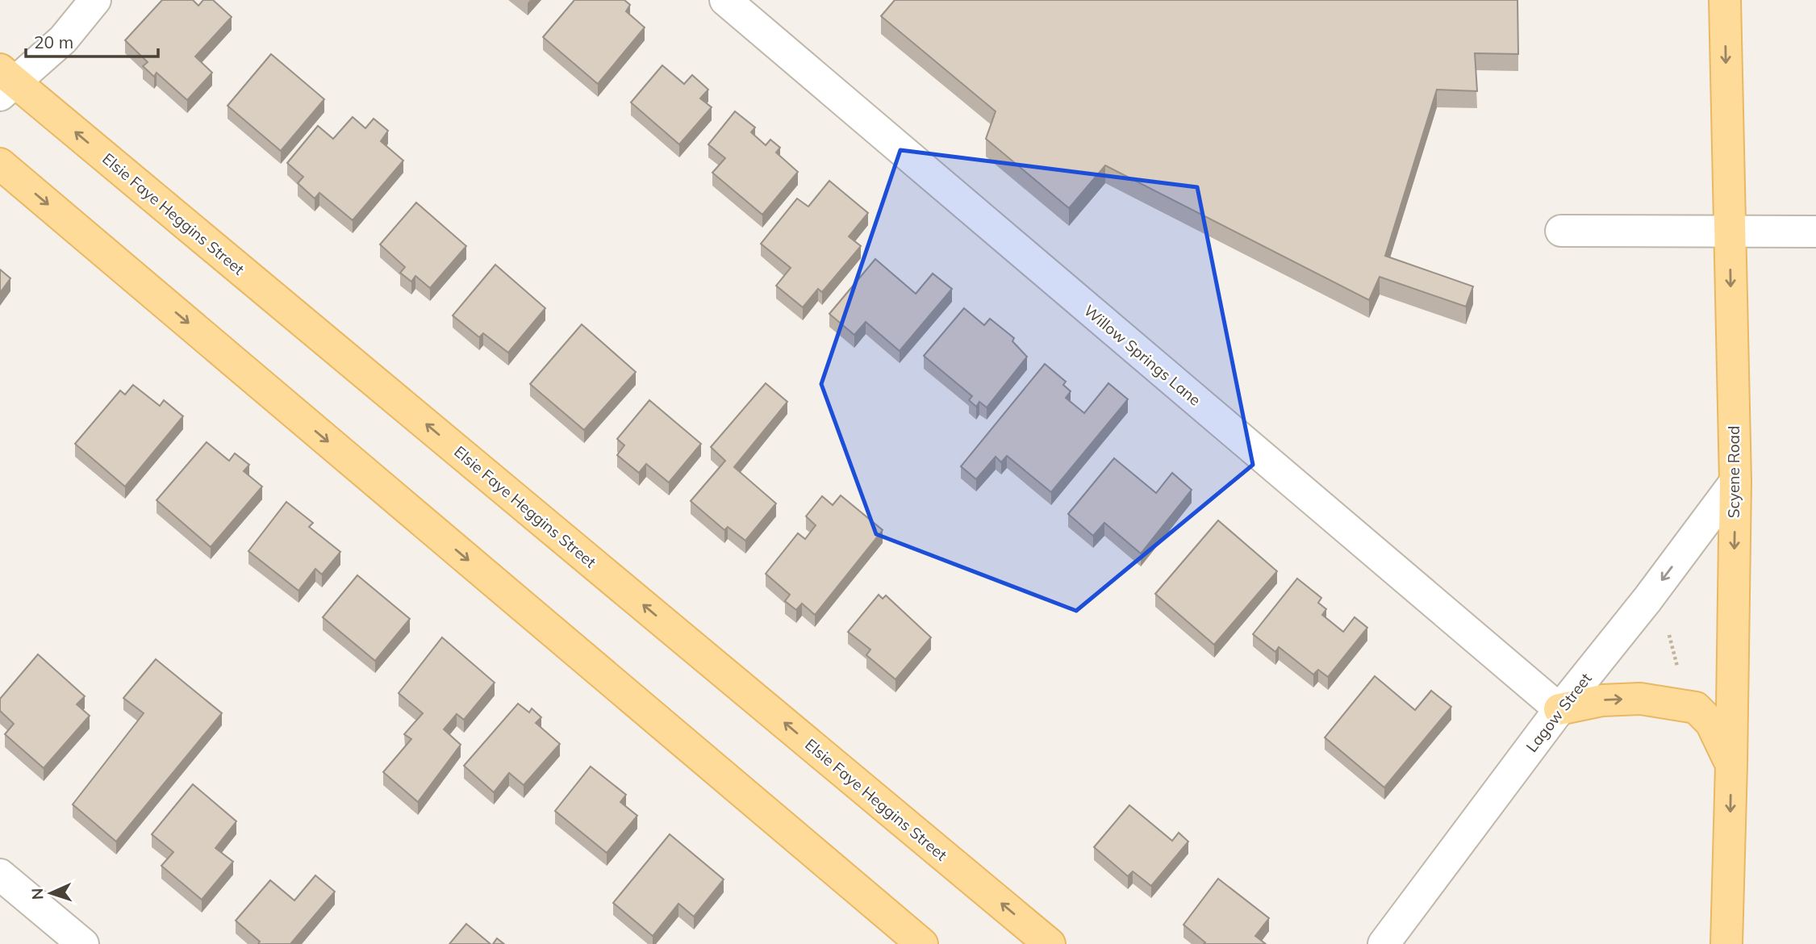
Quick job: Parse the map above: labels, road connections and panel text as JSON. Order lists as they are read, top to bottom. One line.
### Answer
{"streets":{"main road":["Elsie Faye Heggins Street","Scyene Road"],"street":["Willow Springs Lane","Lagow Street"]},"crossings":[["Willow Springs Lane","Lagow Street"],["Scyene Road","Lagow Street"]],"one_way":["Scyene Road","Lagow Street"],"scale_bar":"20 m","north":"left"}
